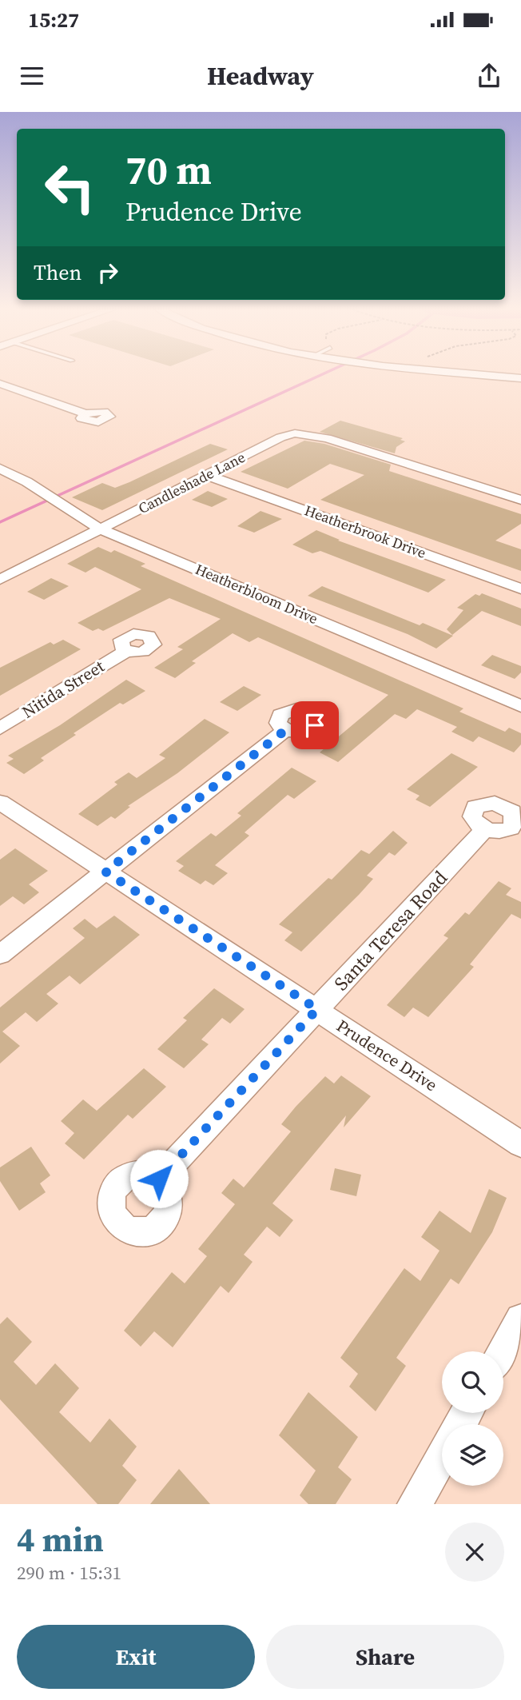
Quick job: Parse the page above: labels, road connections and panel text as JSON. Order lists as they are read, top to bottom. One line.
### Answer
{"streets":{"street":["Candleshade Lane","Heatherbrook Drive","Heatherbloom Drive","Nitida Street","Santa Teresa Road","Prudence Drive"]},"crossings":[["Candleshade Lane","Heatherbrook Drive"],["Candleshade Lane","Heatherbloom Drive"],["Santa Teresa Road","Prudence Drive"]],"page":{"status":"15:27","header":"Headway","turn":["70 m","Prudence Drive"],"then":"Then","heading":["4 min","290 m · 15:31"],"buttons":["Exit","Share"]}}
